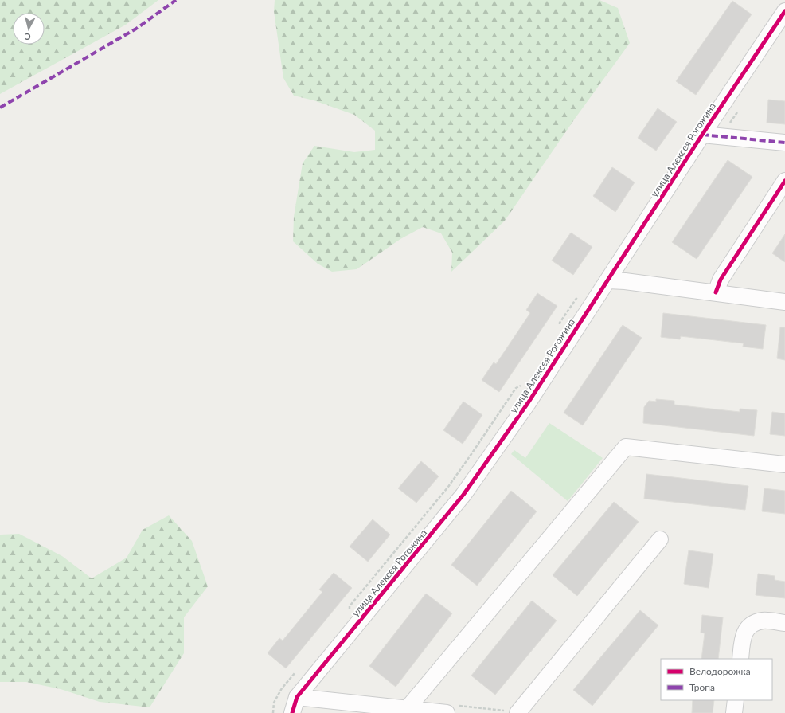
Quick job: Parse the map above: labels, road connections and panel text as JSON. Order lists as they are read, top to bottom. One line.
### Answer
{"streets":{"street":["улица Алексея Рогожина"]},"legend":["Велодорожка","Тропа"],"north":"bottom"}
